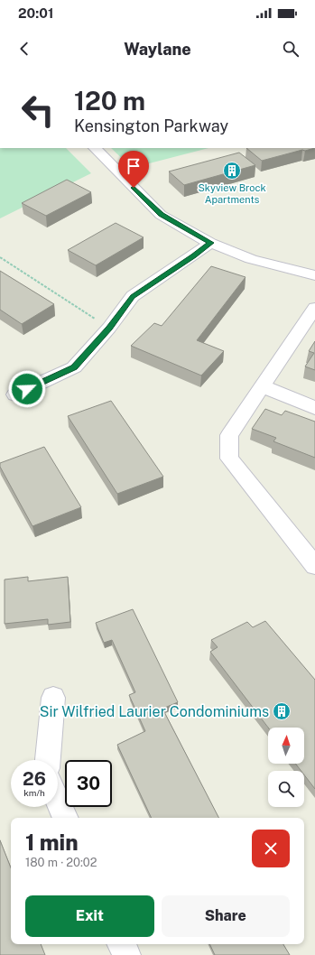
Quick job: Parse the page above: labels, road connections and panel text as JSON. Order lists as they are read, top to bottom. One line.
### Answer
{"places":{"building":["Skyview Brock Apartments","Sir Wilfried Laurier Condominiums"]},"north":"top","page":{"status":"20:01","header":"Waylane","turn":["120 m","Kensington Parkway"],"speed":"26 km/h","limit":"30","heading":["1 min","180 m · 20:02"],"buttons":["Exit","Share"]}}
